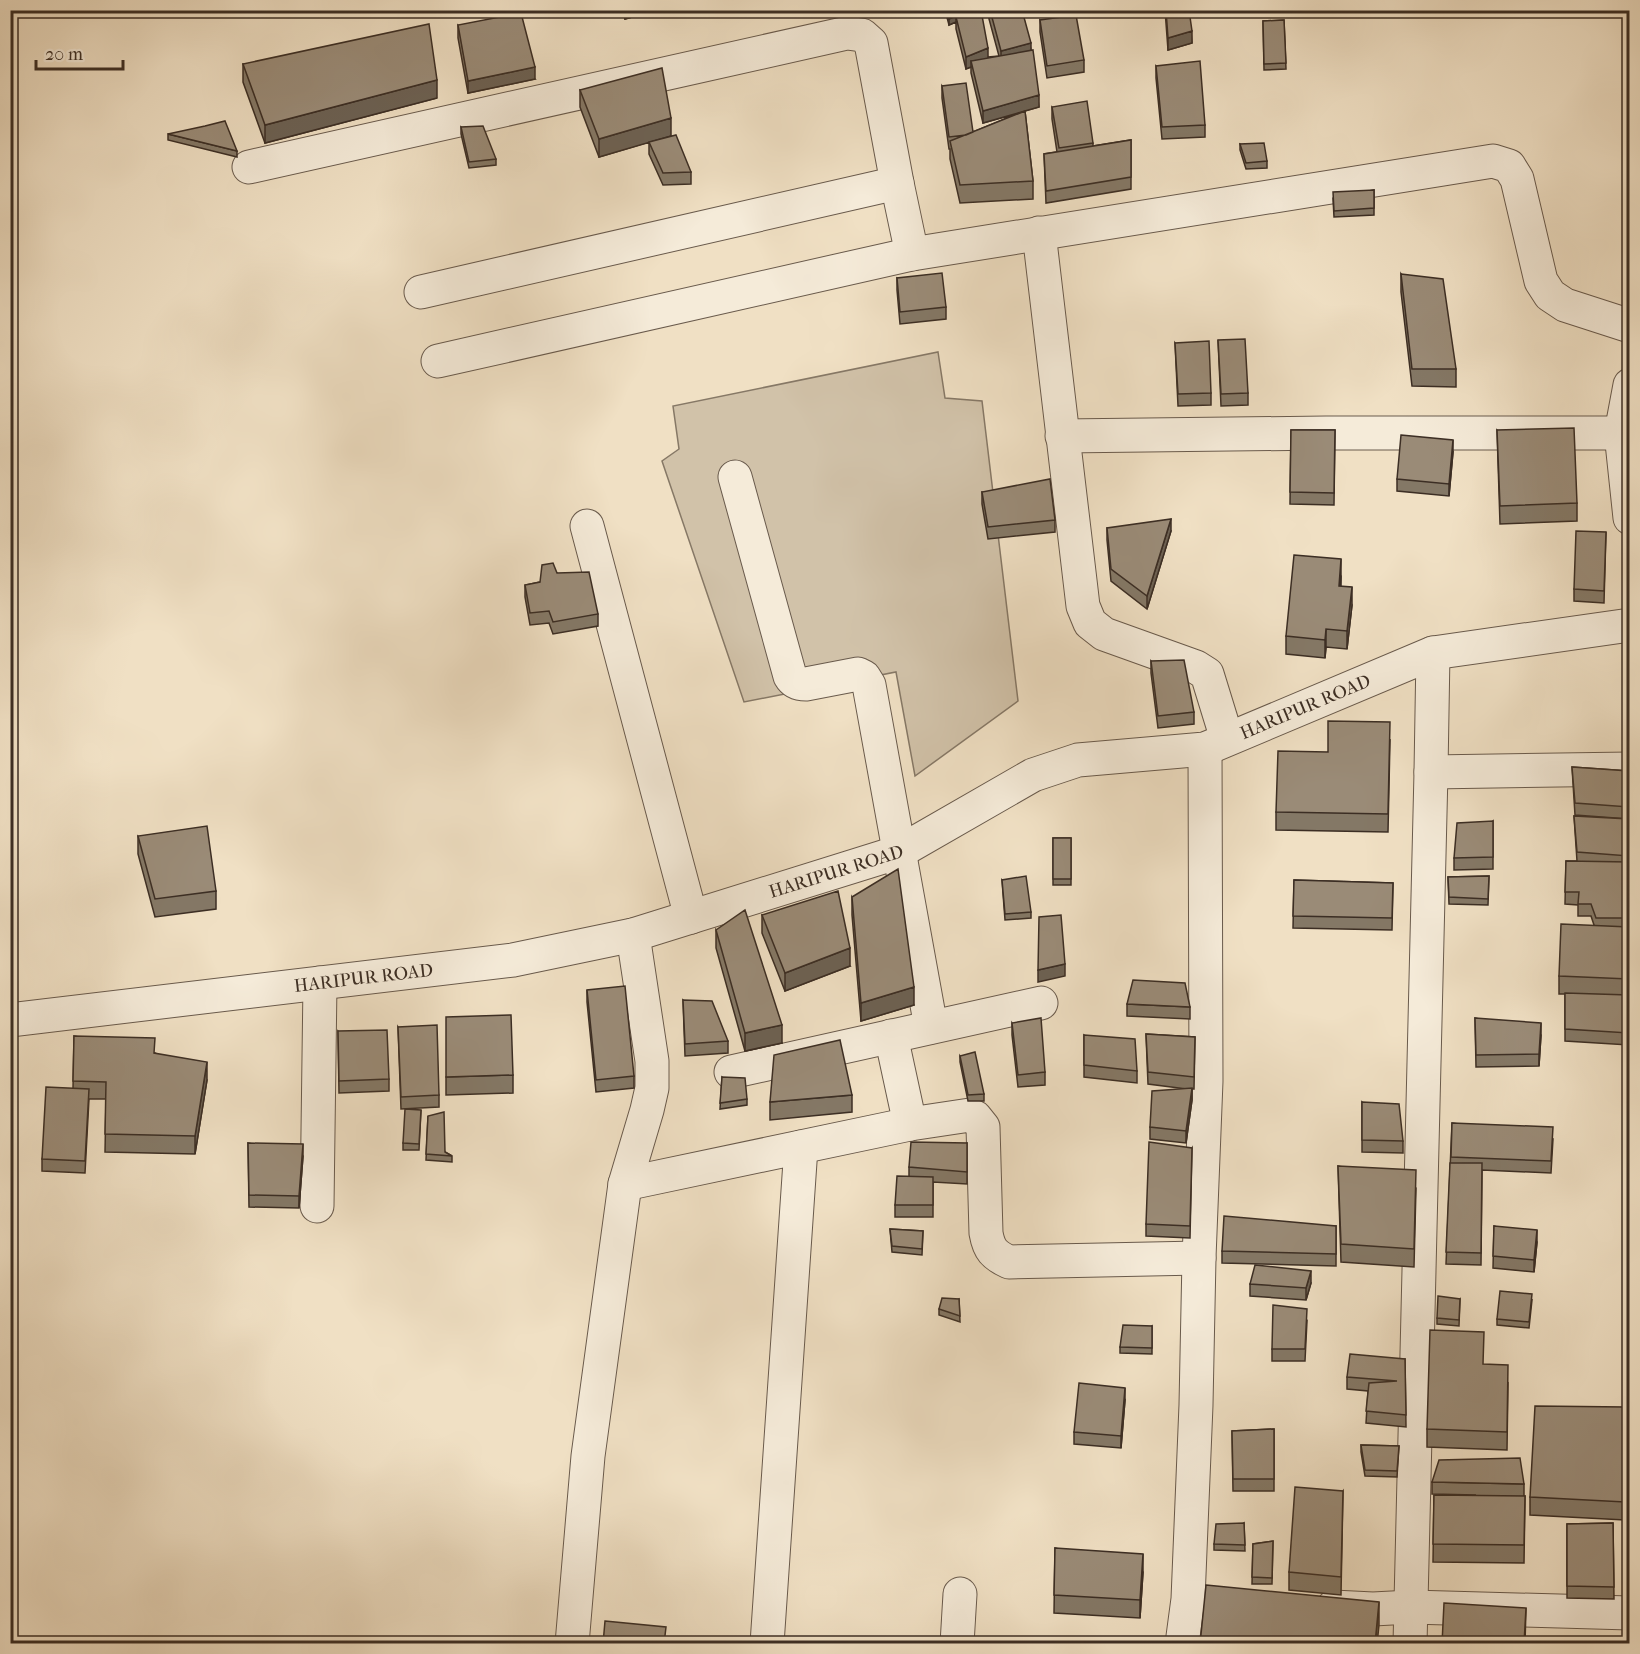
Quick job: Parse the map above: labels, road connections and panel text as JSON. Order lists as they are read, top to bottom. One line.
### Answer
{"streets":{"street":["HARIPUR ROAD"]},"scale_bar":"20 m"}
